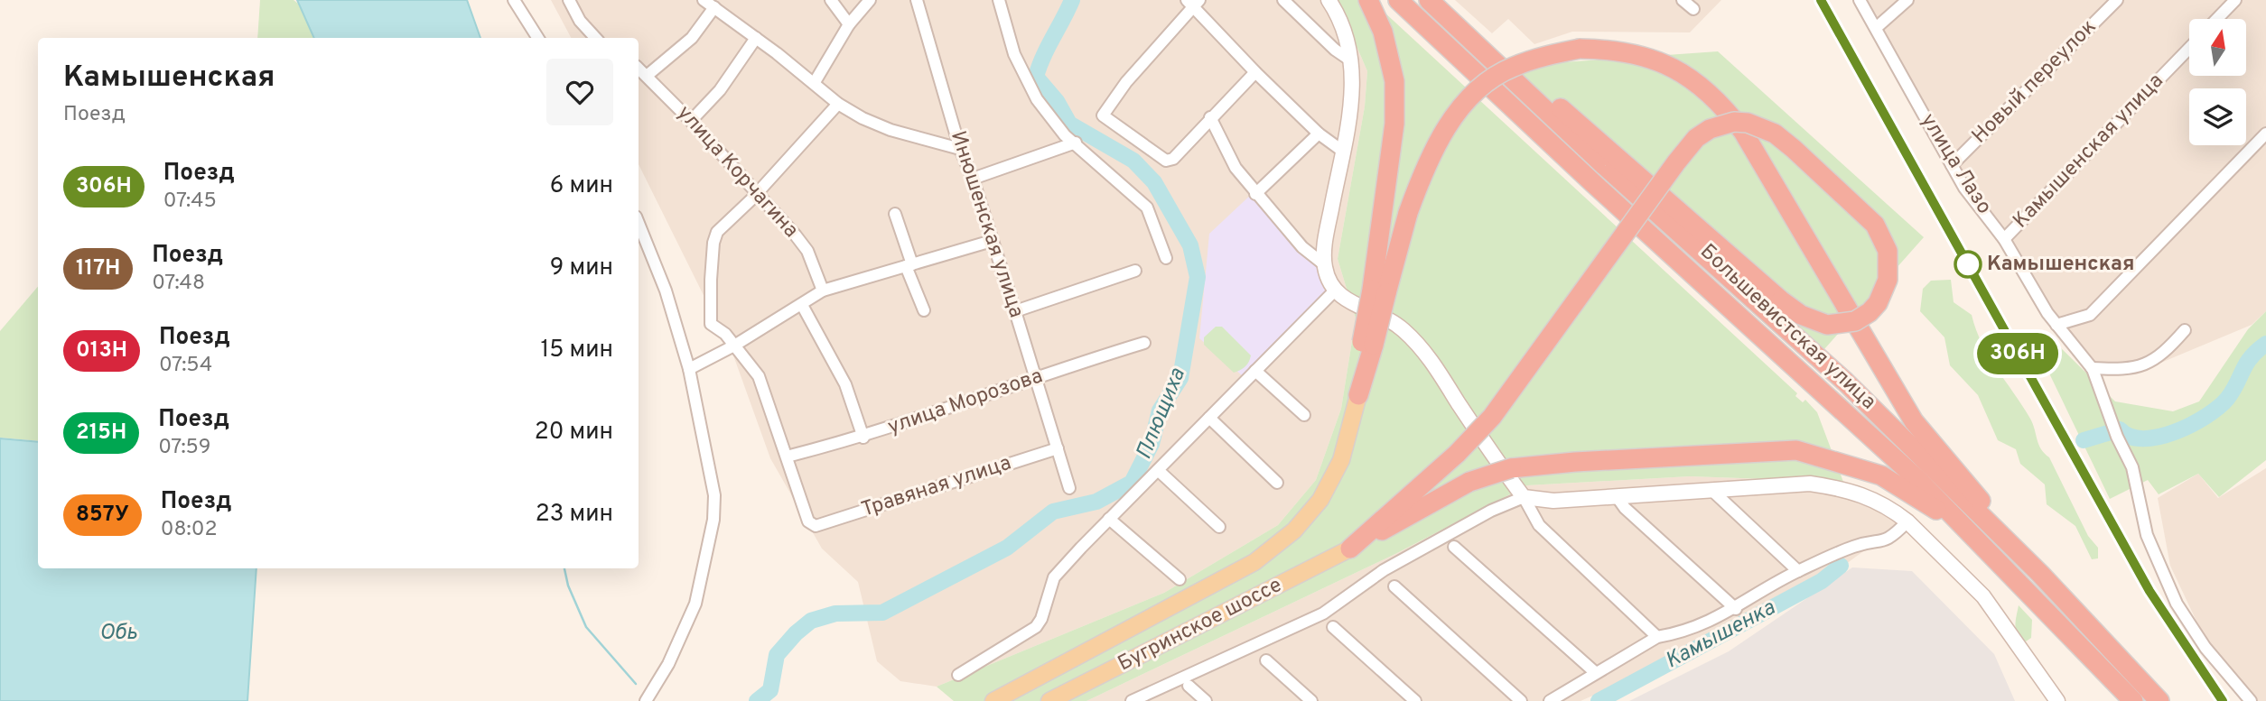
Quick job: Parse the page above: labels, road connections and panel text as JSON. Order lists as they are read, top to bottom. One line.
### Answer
{"streets":{"highway":["Большевистская улица"],"main road":["Бугринское шоссе"],"street":["Новый переулок","Камышенская улица","улица Лазо","улица Корчагина","Инюшенская улица","улица Морозова","Травяная улица"]},"crossings":[["Новый переулок","улица Лазо"],["Камышенская улица","улица Лазо"],["Инюшенская улица","улица Морозова"],["Инюшенская улица","Травяная улица"],["улица Морозова","Травяная улица"]],"water":["Плющиха","Обь","Камышенка"],"places":["Камышенская"],"north":"top","page":{"on_map":"306Н","heading":["Камышенская","Поезд"],"list":[{"mark":"306Н","name":"Поезд","note":"07:45","value":"6 мин"},{"mark":"117Н","name":"Поезд","note":"07:48","value":"9 мин"},{"mark":"013Н","name":"Поезд","note":"07:54","value":"15 мин"},{"mark":"215Н","name":"Поезд","note":"07:59","value":"20 мин"},{"mark":"857У","name":"Поезд","note":"08:02","value":"23 мин"}]}}
